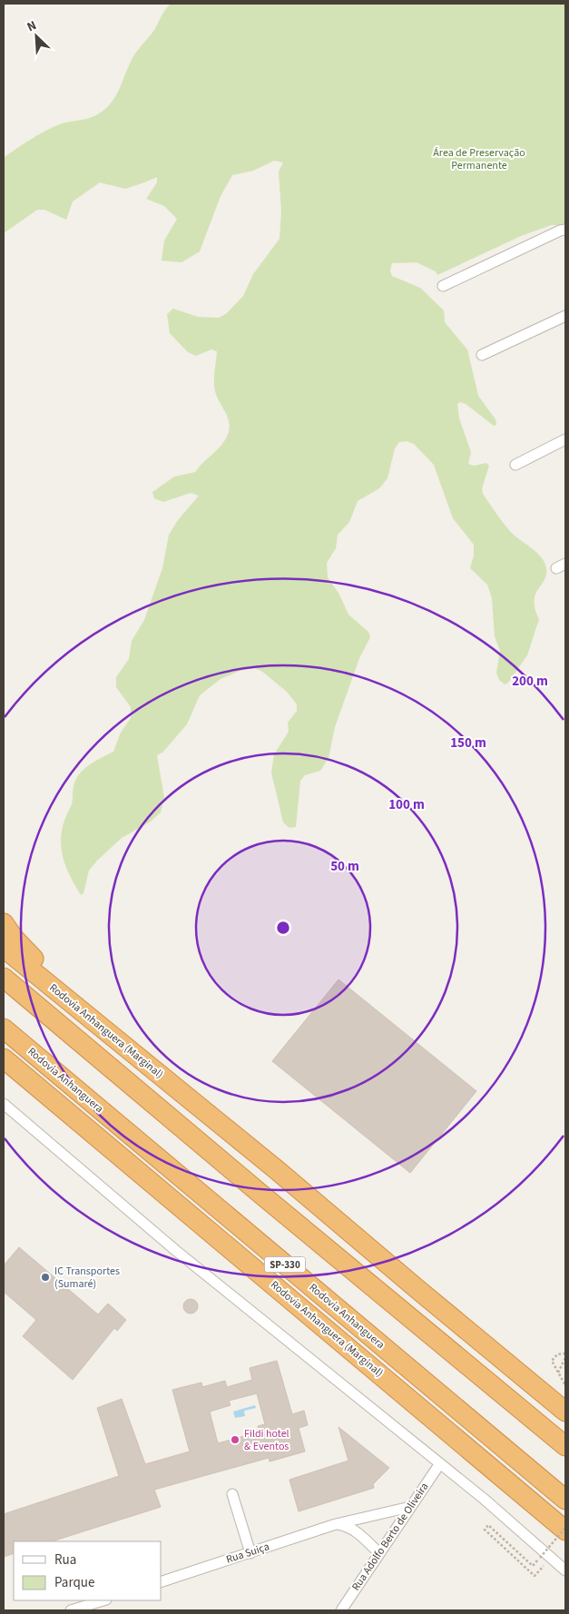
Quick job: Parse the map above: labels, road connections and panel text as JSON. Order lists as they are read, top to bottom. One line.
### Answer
{"streets":{"highway":["Rodovia Anhanguera (Marginal)","Rodovia Anhanguera","SP-330"],"street":["Rua Adolfo Berto de Oliveira","Rua Suiça"]},"crossings":[["Rua Adolfo Berto de Oliveira","Rua Suiça"]],"parks":["Área de Preservação Permanente"],"places":["IC Transportes (Sumaré)","Fildi hotel & Eventos"],"legend":["Rua","Parque"],"north":"top left","rings":["200 m","150 m","100 m","50 m"]}
